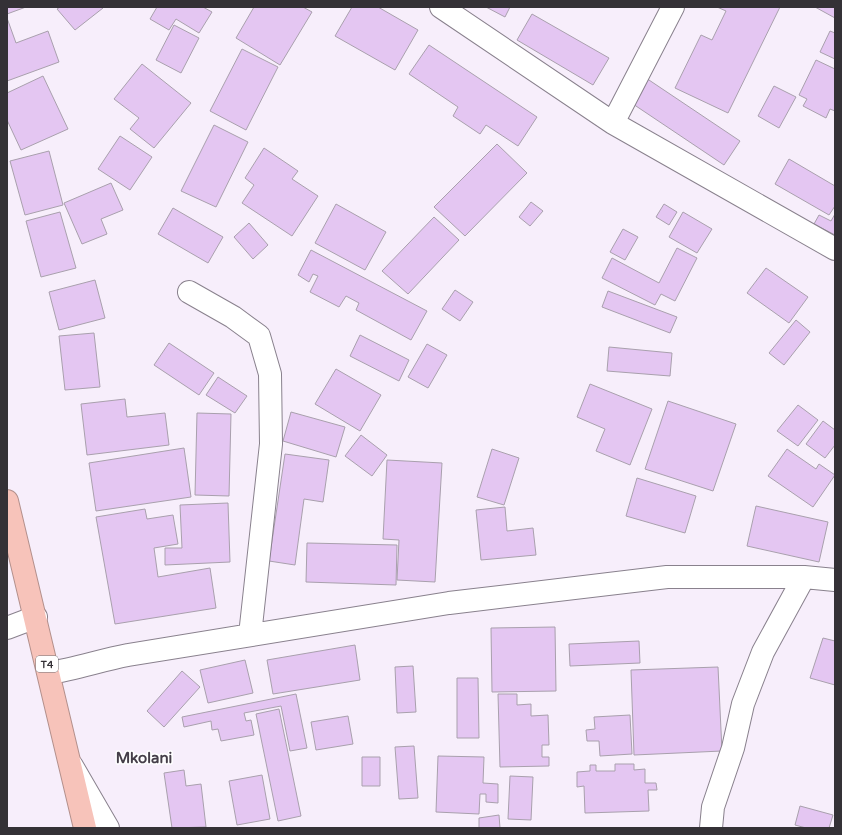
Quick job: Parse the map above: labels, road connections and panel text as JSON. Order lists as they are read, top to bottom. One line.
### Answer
{"streets":{"highway":["T4"]},"districts":["Mkolani"]}
